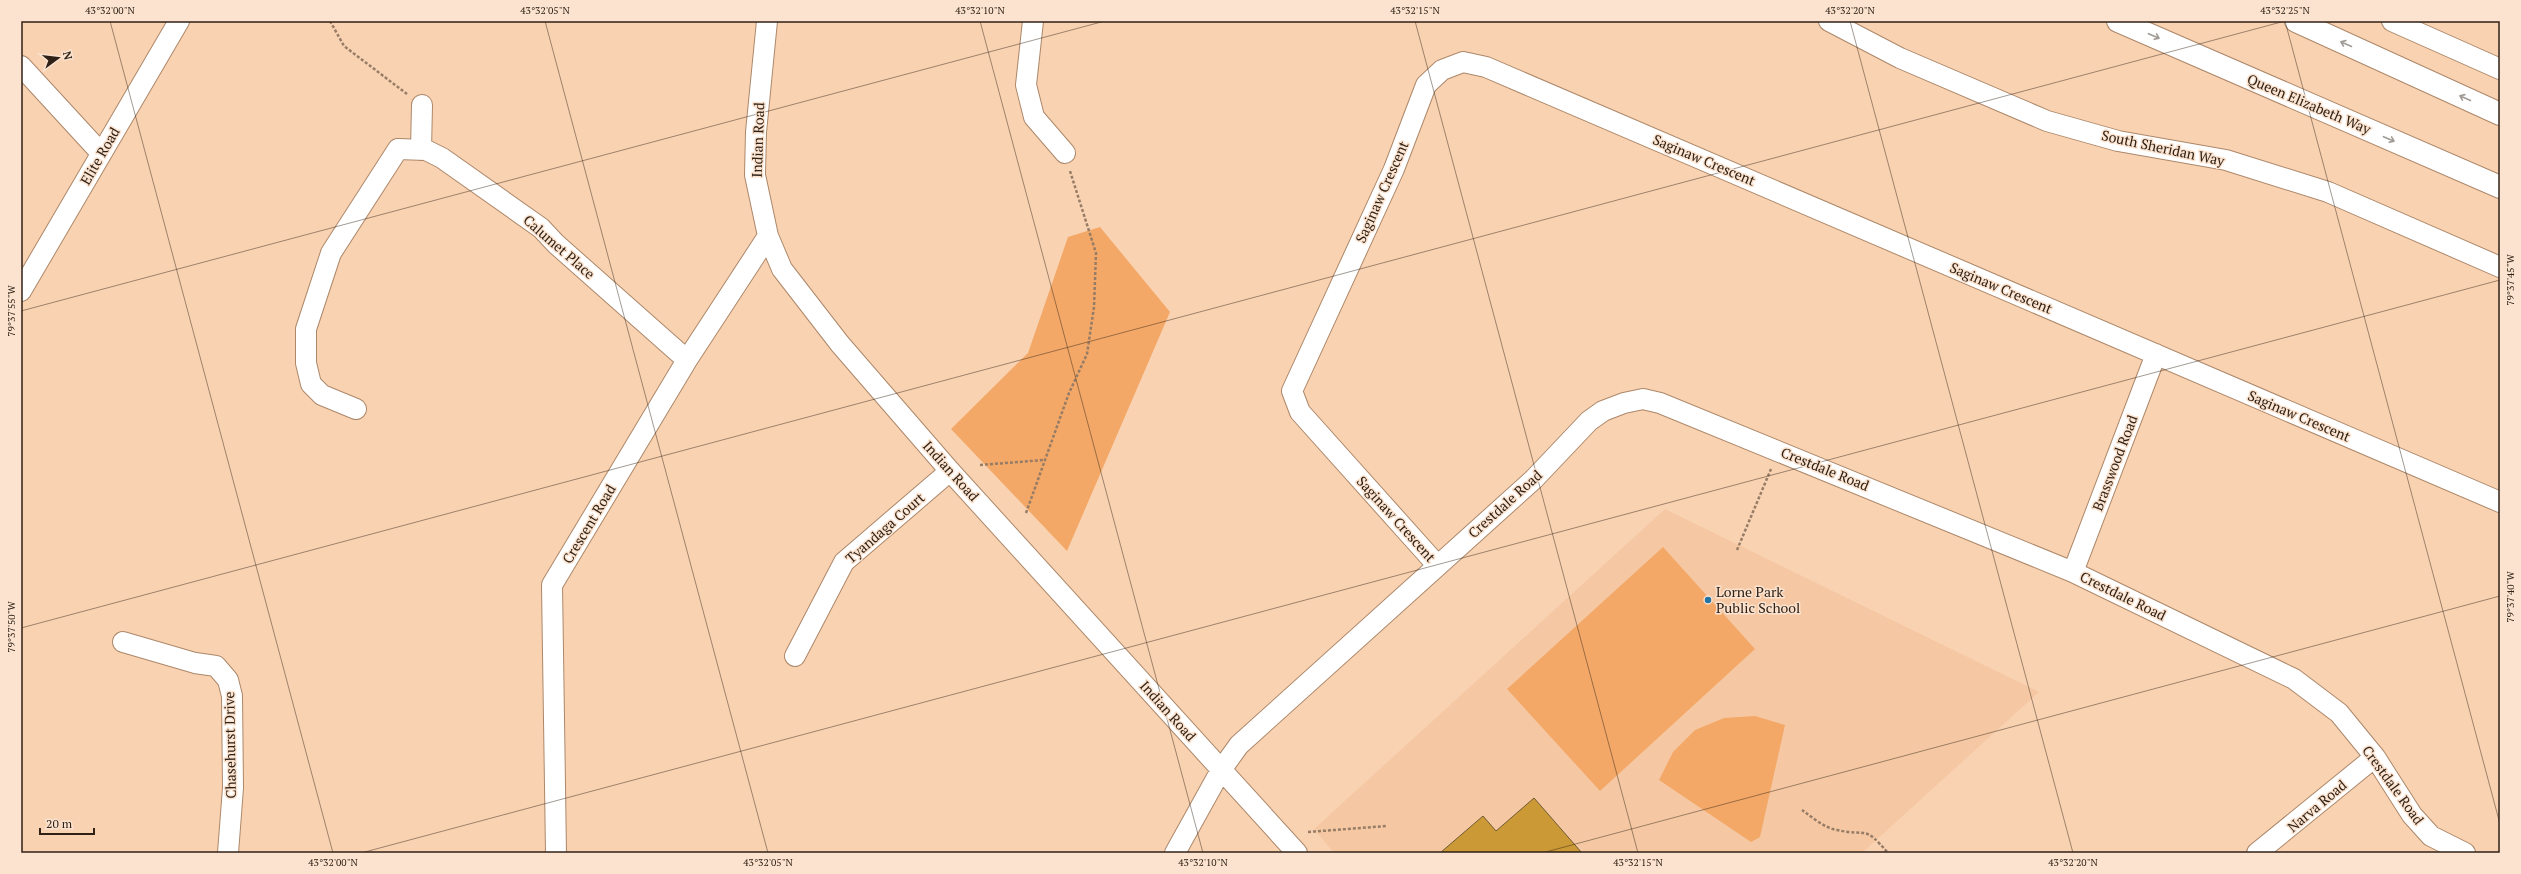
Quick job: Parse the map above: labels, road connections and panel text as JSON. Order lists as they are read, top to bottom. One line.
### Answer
{"streets":{"highway":["Queen Elizabeth Way"],"street":["Indian Road","South Sheridan Way","Elite Road","Saginaw Crescent","Calumet Place","Brasswood Road","Crestdale Road","Crescent Road","Tyandaga Court","Chasehurst Drive","Narva Road"]},"crossings":[["Indian Road","Crestdale Road"],["Indian Road","Crescent Road"],["Indian Road","Tyandaga Court"],["Saginaw Crescent","Brasswood Road"],["Saginaw Crescent","Crestdale Road"],["Calumet Place","Crescent Road"],["Brasswood Road","Crestdale Road"],["Crestdale Road","Narva Road"]],"places":["Lorne Park Public School"],"scale_bar":"20 m","north":"right","coordinates":["43°32'00\"N","43°32'05\"N","43°32'10\"N","43°32'15\"N","43°32'20\"N","43°32'25\"N","79°37'45\"W","79°37'55\"W","79°37'40\"W","79°37'50\"W"]}
